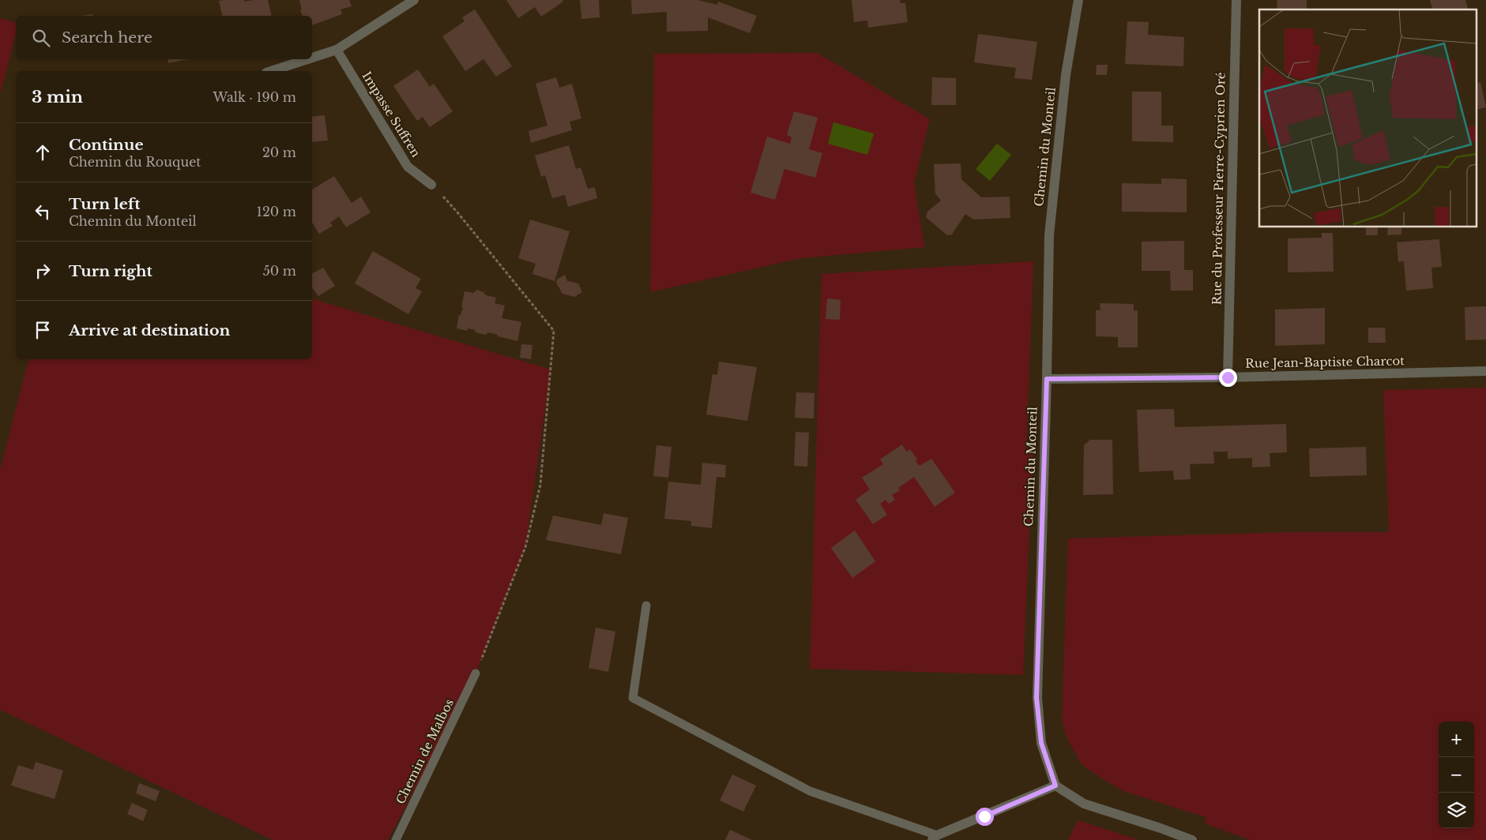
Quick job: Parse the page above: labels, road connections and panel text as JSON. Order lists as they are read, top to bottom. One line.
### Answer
{"streets":{"street":["Impasse Suffren","Chemin du Monteil","Rue du Professeur Pierre-Cyprien Oré","Rue Jean-Baptiste Charcot"],"lane":["Chemin de Malbos"]},"crossings":[["Chemin du Monteil","Rue Jean-Baptiste Charcot"],["Rue du Professeur Pierre-Cyprien Oré","Rue Jean-Baptiste Charcot"]],"page":{"search":"Search here","heading":["3 min","Walk · 190 m"],"list":[["Continue","Chemin du Rouquet","20 m"],["Turn left","Chemin du Monteil","120 m"],["Turn right","50 m"],"Arrive at destination"],"map_buttons":["+","−"]}}
